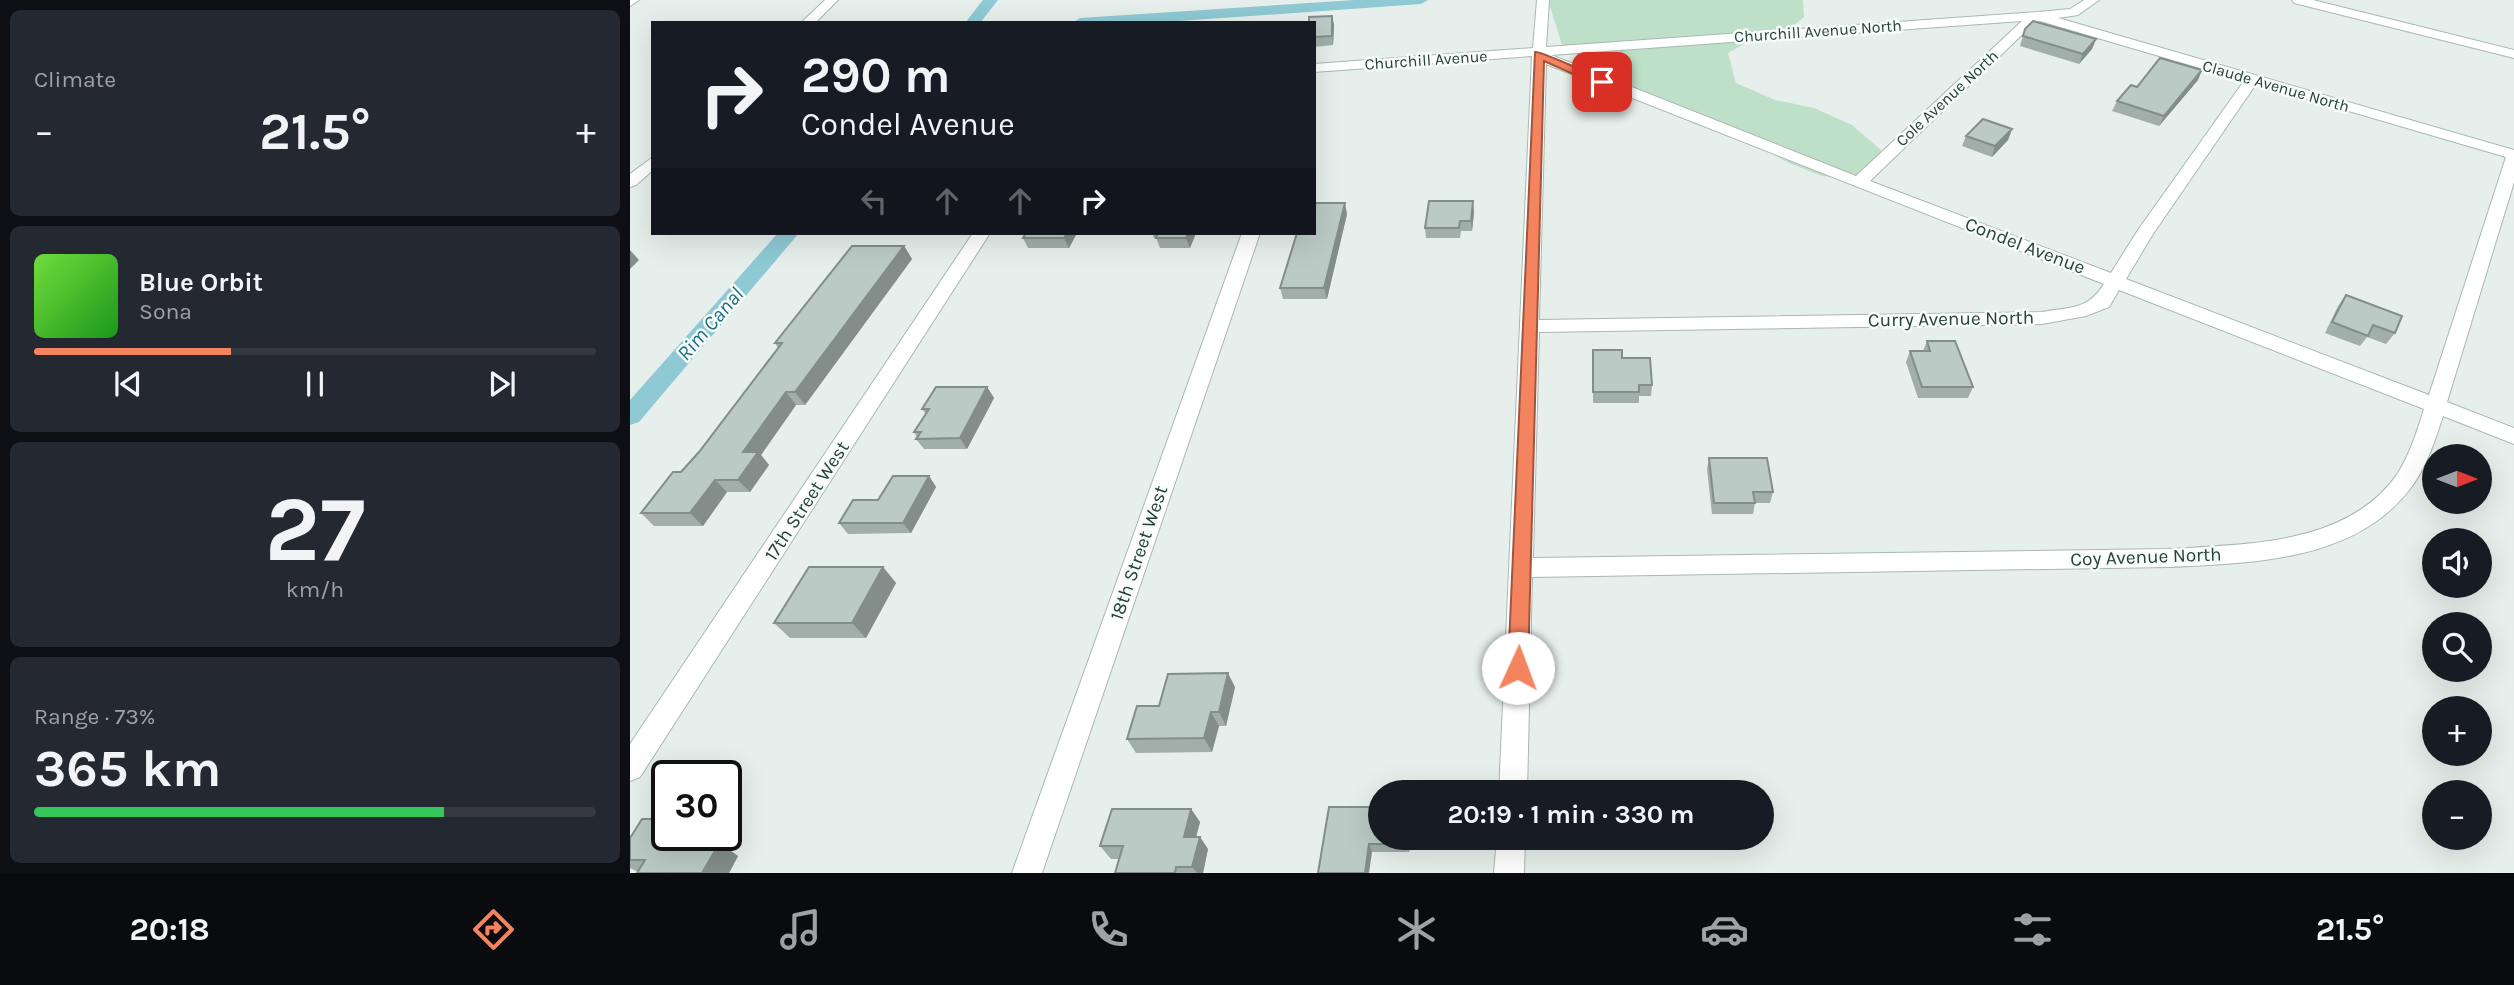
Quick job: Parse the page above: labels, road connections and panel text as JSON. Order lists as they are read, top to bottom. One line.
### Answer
{"streets":{"street":["Churchill Avenue North","Churchill Avenue","Claude Avenue North","Cole Avenue North","Condel Avenue","Curry Avenue North","17th Street West","18th Street West","Coy Avenue North"]},"crossings":[["Churchill Avenue North","Churchill Avenue"],["Churchill Avenue North","Claude Avenue North"],["Churchill Avenue North","Cole Avenue North"],["Churchill Avenue North","Condel Avenue"],["Churchill Avenue","Condel Avenue"],["Claude Avenue North","Cole Avenue North"],["Claude Avenue North","Curry Avenue North"],["Claude Avenue North","Coy Avenue North"],["Cole Avenue North","Condel Avenue"],["Condel Avenue","Curry Avenue North"],["Condel Avenue","Coy Avenue North"]],"water":["Rim Canal"],"north":"right","page":{"tile":["Climate",["27","km/h"],["Range · 73%","365 km"]],"turn":["290 m","Condel Avenue"],"heat":["−","21.5°","+"],"song":["Blue Orbit","Sona"],"map_buttons":["+","−"],"limit":"30","trip":"20:19 · 1 min · 330 m","tabs":["20:18","21.5°"]}}
